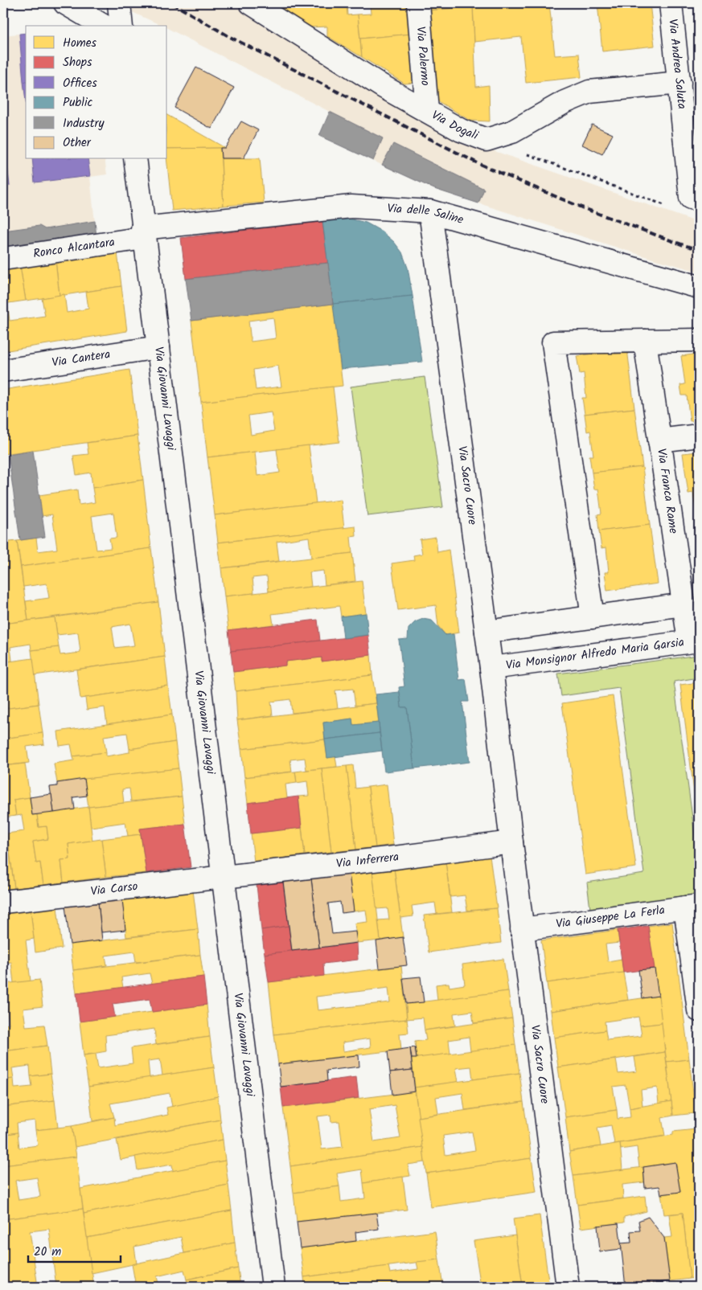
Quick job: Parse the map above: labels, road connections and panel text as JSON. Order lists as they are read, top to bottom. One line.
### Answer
{"streets":{"street":["Via Palermo","Via Andrea Saluta","Via Dogali","Via delle Saline","Ronco Alcantara","Via Cantera","Via Giovanni Lavaggi","Via Sacro Cuore","Via Franca Rame","Via Monsignor Alfredo Maria Garsia","Via Inferrera","Via Carso","Via Giuseppe La Ferla"]},"crossings":[["Via Palermo","Via Dogali"],["Via Andrea Saluta","Via Dogali"],["Via delle Saline","Ronco Alcantara"],["Via delle Saline","Via Giovanni Lavaggi"],["Via delle Saline","Via Sacro Cuore"],["Ronco Alcantara","Via Giovanni Lavaggi"],["Via Cantera","Via Giovanni Lavaggi"],["Via Giovanni Lavaggi","Via Inferrera"],["Via Giovanni Lavaggi","Via Carso"],["Via Sacro Cuore","Via Monsignor Alfredo Maria Garsia"],["Via Sacro Cuore","Via Inferrera"],["Via Sacro Cuore","Via Giuseppe La Ferla"],["Via Franca Rame","Via Monsignor Alfredo Maria Garsia"],["Via Inferrera","Via Carso"]],"legend":["Homes","Shops","Offices","Public","Industry","Other"],"scale_bar":"20 m"}
